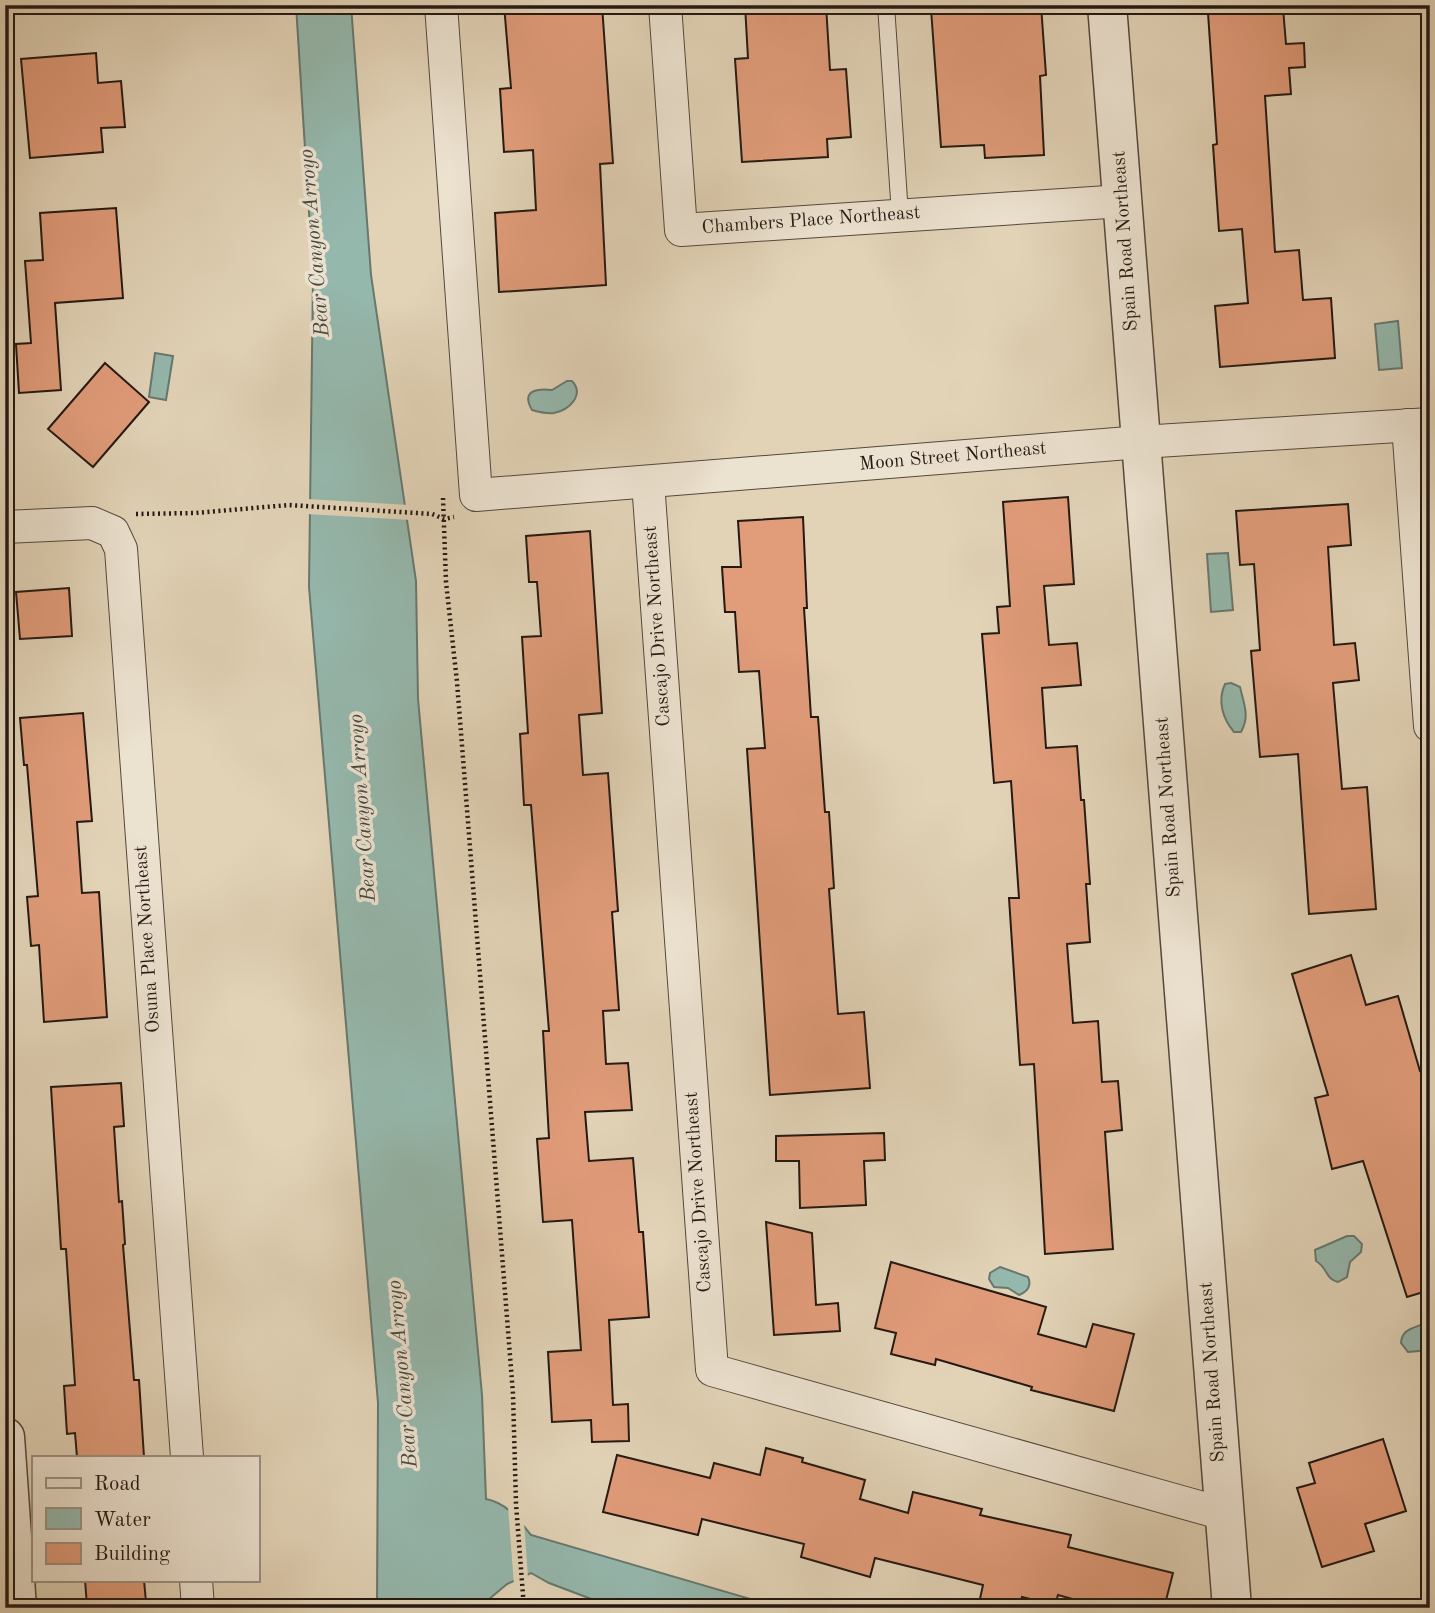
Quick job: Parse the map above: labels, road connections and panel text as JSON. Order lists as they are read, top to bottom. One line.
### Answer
{"streets":{"street":["Chambers Place Northeast","Spain Road Northeast","Moon Street Northeast","Cascajo Drive Northeast","Osuna Place Northeast"]},"crossings":[["Chambers Place Northeast","Spain Road Northeast"],["Spain Road Northeast","Moon Street Northeast"],["Spain Road Northeast","Cascajo Drive Northeast"],["Moon Street Northeast","Cascajo Drive Northeast"]],"water":["Bear Canyon Arroyo"],"legend":["Road","Water","Building"]}
